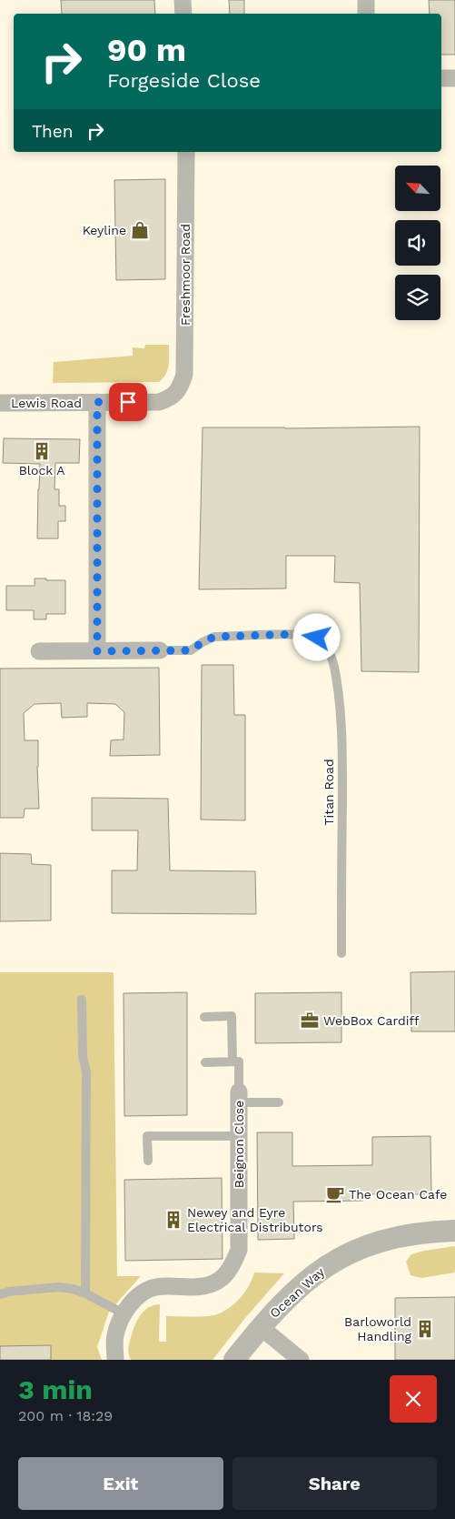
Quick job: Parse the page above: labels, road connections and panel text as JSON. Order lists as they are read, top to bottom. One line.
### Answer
{"streets":{"street":["Freshmoor Road","Lewis Road","Beignon Close","Ocean Way"],"lane":["Titan Road"]},"crossings":[["Freshmoor Road","Lewis Road"]],"places":{"shop":["Keyline"],"building":["Block A","Newey and Eyre Electrical Distributors","Barloworld Handling"],"office":["WebBox Cardiff"],"cafe":["The Ocean Cafe"]},"north":"top left","page":{"turn":["90 m","Forgeside Close"],"then":"Then","heading":["3 min","200 m · 18:29"],"buttons":["Exit","Share"]}}
